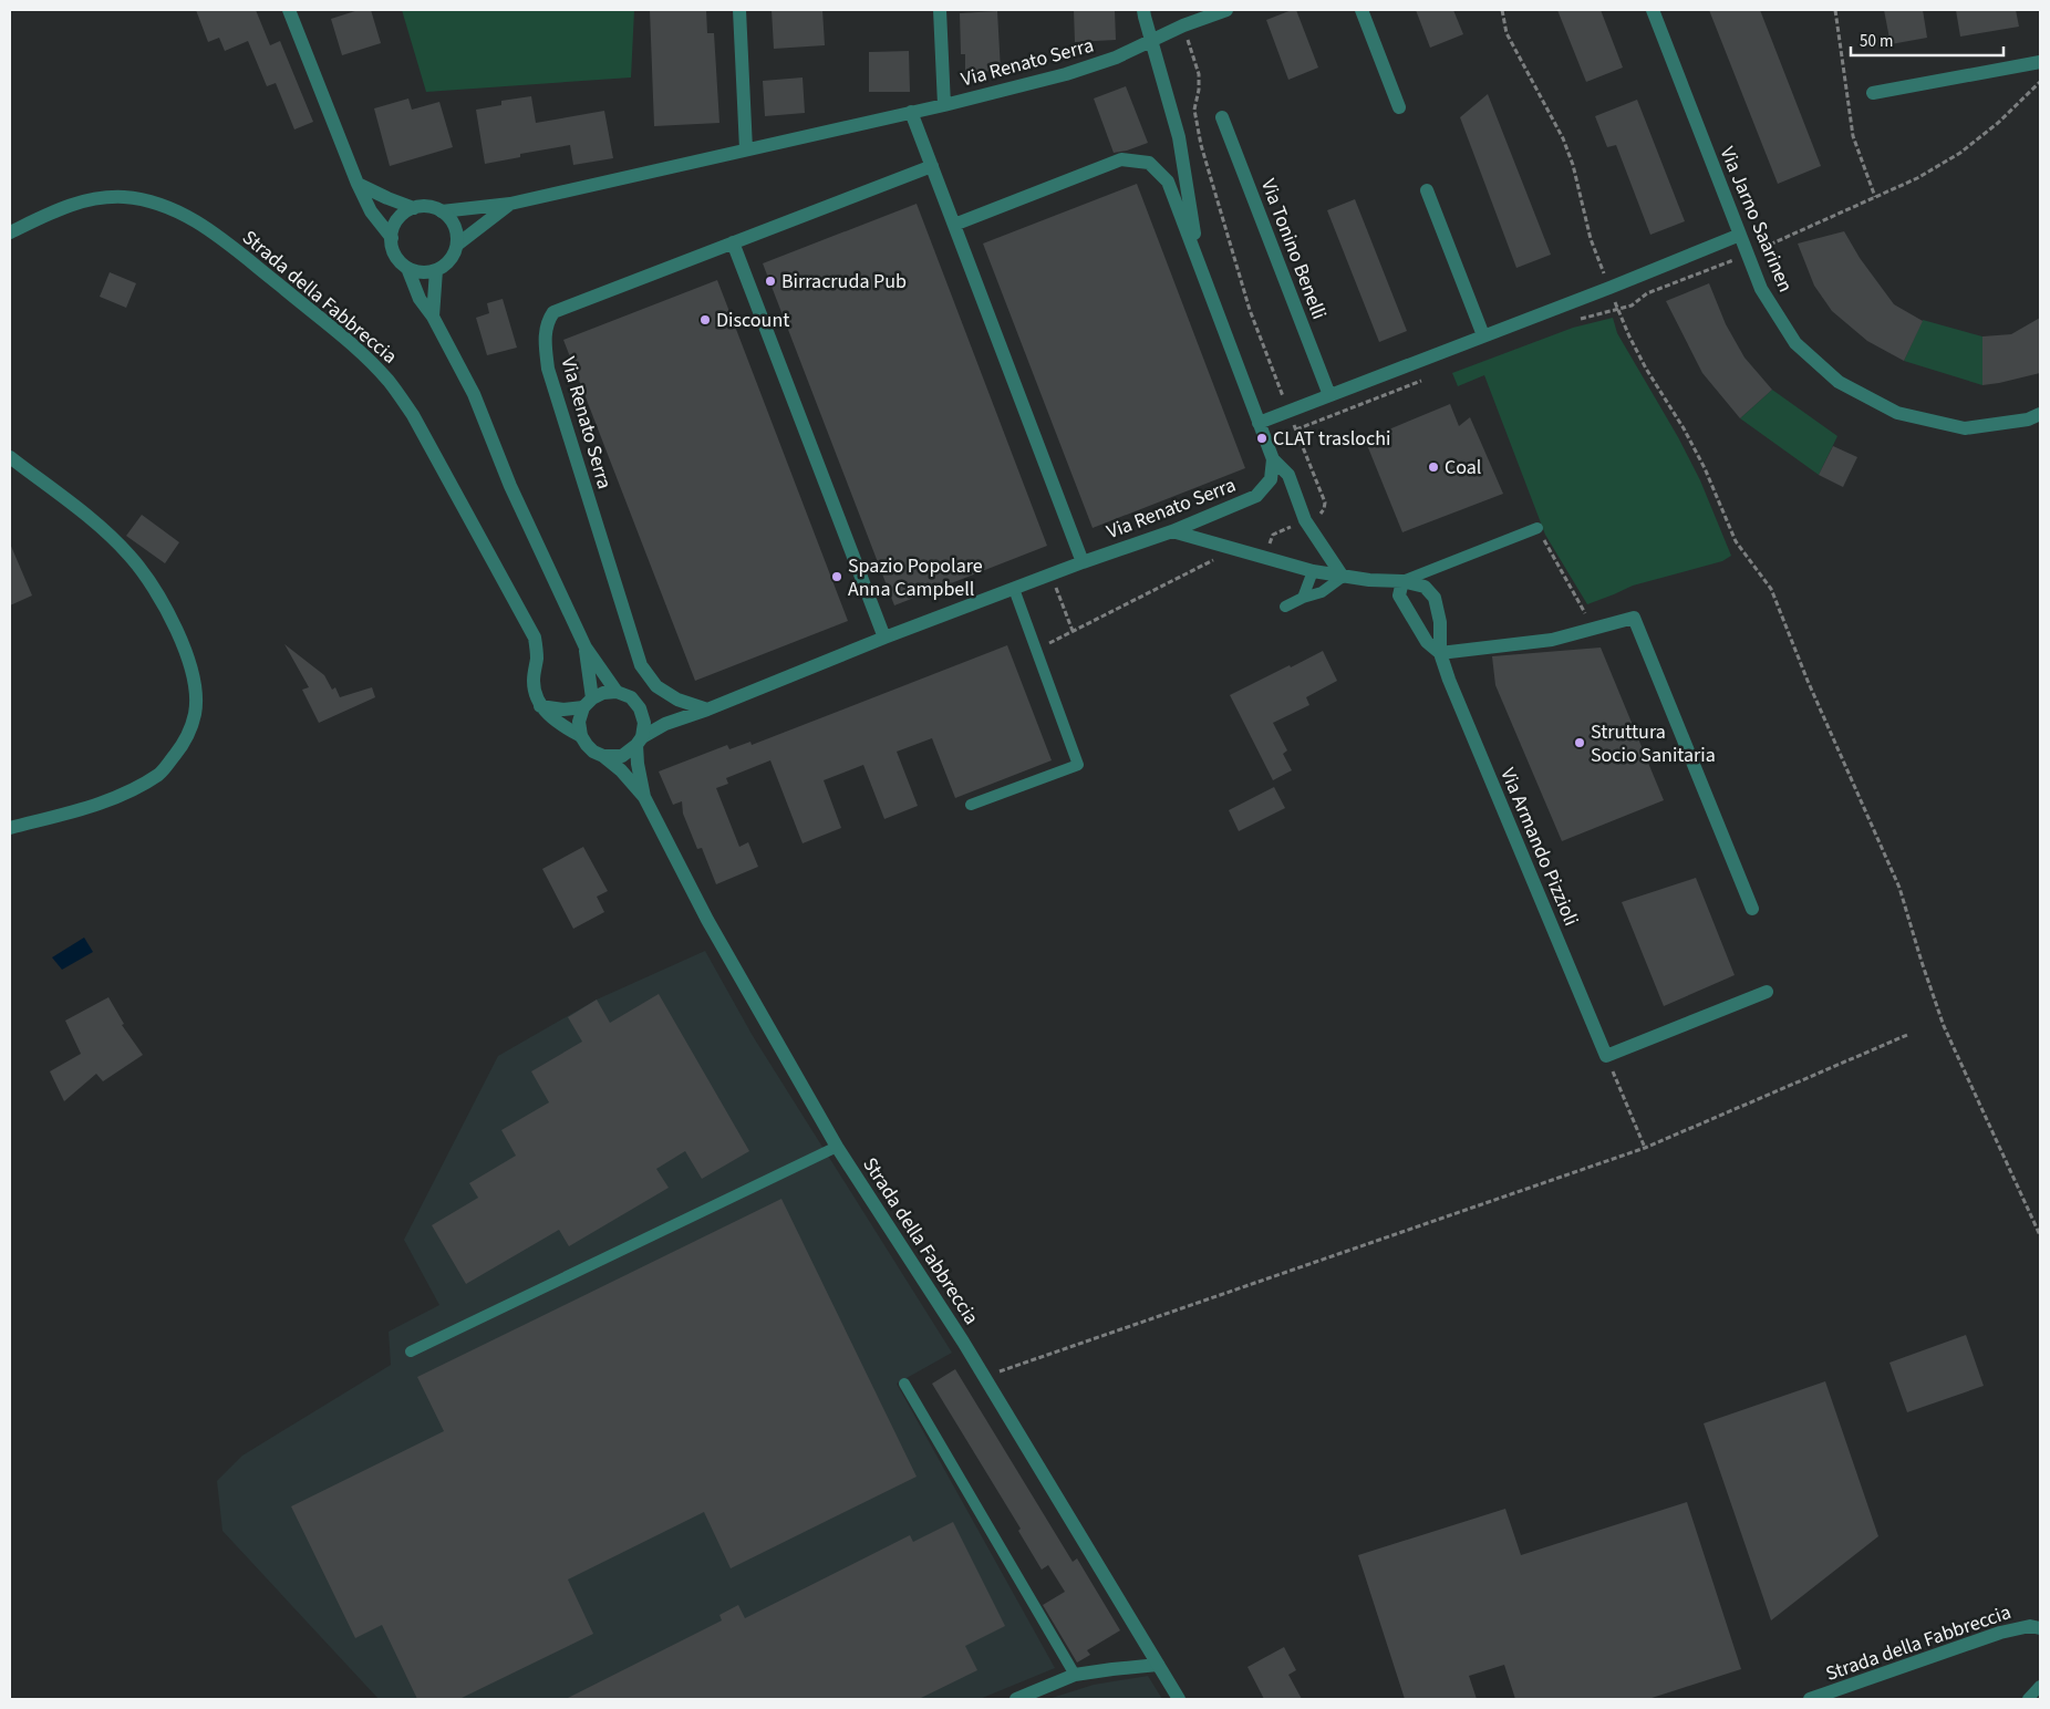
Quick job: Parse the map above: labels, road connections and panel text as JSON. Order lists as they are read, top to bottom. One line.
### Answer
{"streets":{"street":["Via Renato Serra","Via Jarno Saarinen","Via Tonino Benelli","Strada della Fabbreccia","Via Armando Pizzioli"]},"crossings":[["Via Renato Serra","Strada della Fabbreccia"],["Via Renato Serra","Via Armando Pizzioli"]],"places":["Birracruda Pub","Discount","CLAT traslochi","Coal","Spazio Popolare Anna Campbell","Struttura Socio Sanitaria"],"scale_bar":"50 m"}
